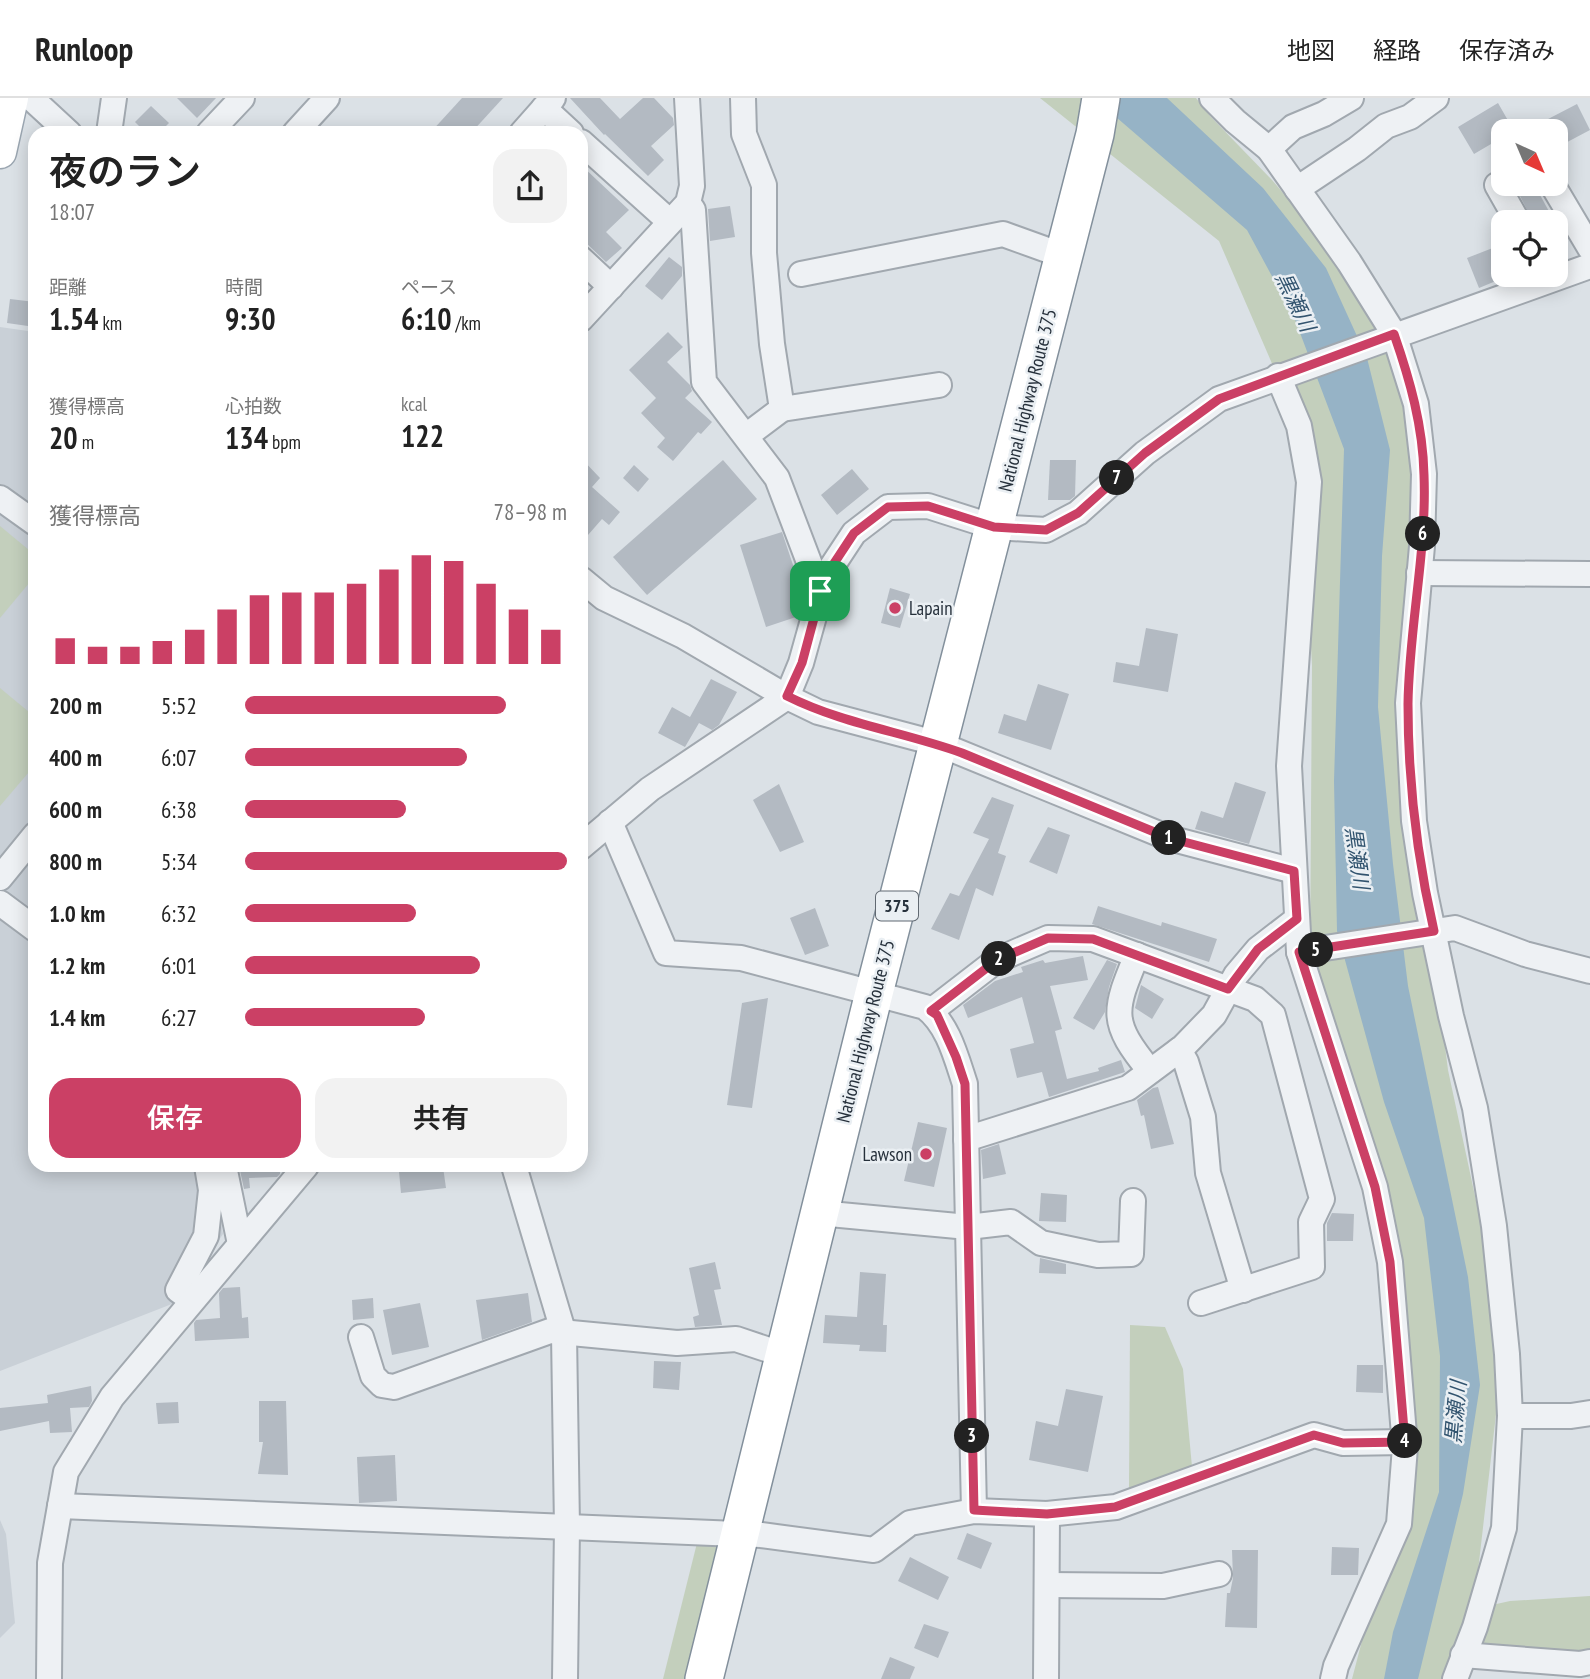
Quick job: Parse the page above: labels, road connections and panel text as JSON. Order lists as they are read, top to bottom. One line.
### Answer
{"streets":{"highway":["National Highway Route 375","375"]},"water":["黒瀬川"],"places":["Lapain","Lawson"],"north":"bottom right","page":{"header":"Runloop","nav":["地図","経路","保存済み"],"heading":["夜のラン","18:07"],"stats":[["距離","1.54 km"],["時間","9:30"],["ペース","6:10 /km"],["獲得標高","20 m"],["心拍数","134 bpm"],["kcal","122"]],"pins":["7","6","1","5","2","3","4"],"chart":["獲得標高","78–98 m"],"list":[{"name":"200 m","note":"5:52"},{"name":"400 m","note":"6:07"},{"name":"600 m","note":"6:38"},{"name":"800 m","note":"5:34"},{"name":"1.0 km","note":"6:32"},{"name":"1.2 km","note":"6:01"},{"name":"1.4 km","note":"6:27"}],"buttons":["保存","共有"]}}
